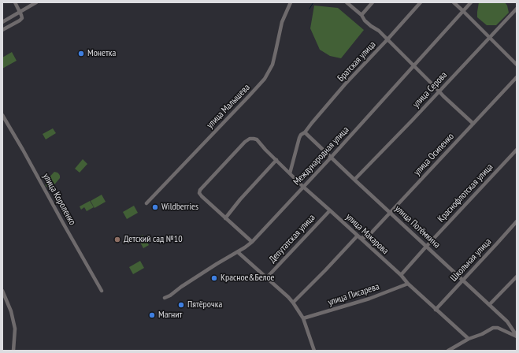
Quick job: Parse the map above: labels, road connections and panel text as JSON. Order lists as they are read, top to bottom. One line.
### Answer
{"streets":{"street":["Братская улица","улица Серова","улица Малышева","улица Осипенко","Международная улица","Краснофлотская улица","улица Короленко","улица Потёмкина","улица Макарова","Депутатская улица","Школьная улица","улица Писарева"]},"crossings":[["Братская улица","улица Потёмкина"],["Братская улица","улица Макарова"],["улица Серова","улица Потёмкина"],["улица Осипенко","улица Потёмкина"],["улица Осипенко","улица Макарова"],["Международная улица","улица Потёмкина"],["Международная улица","улица Макарова"],["Краснофлотская улица","улица Потёмкина"],["Краснофлотская улица","улица Макарова"],["улица Потёмкина","Школьная улица"],["улица Макарова","Депутатская улица"],["улица Макарова","Школьная улица"],["улица Макарова","улица Писарева"]],"places":["Монетка","Wildberries","Детский сад №10","Красное&Белое","Пятёрочка","Магнит"]}
